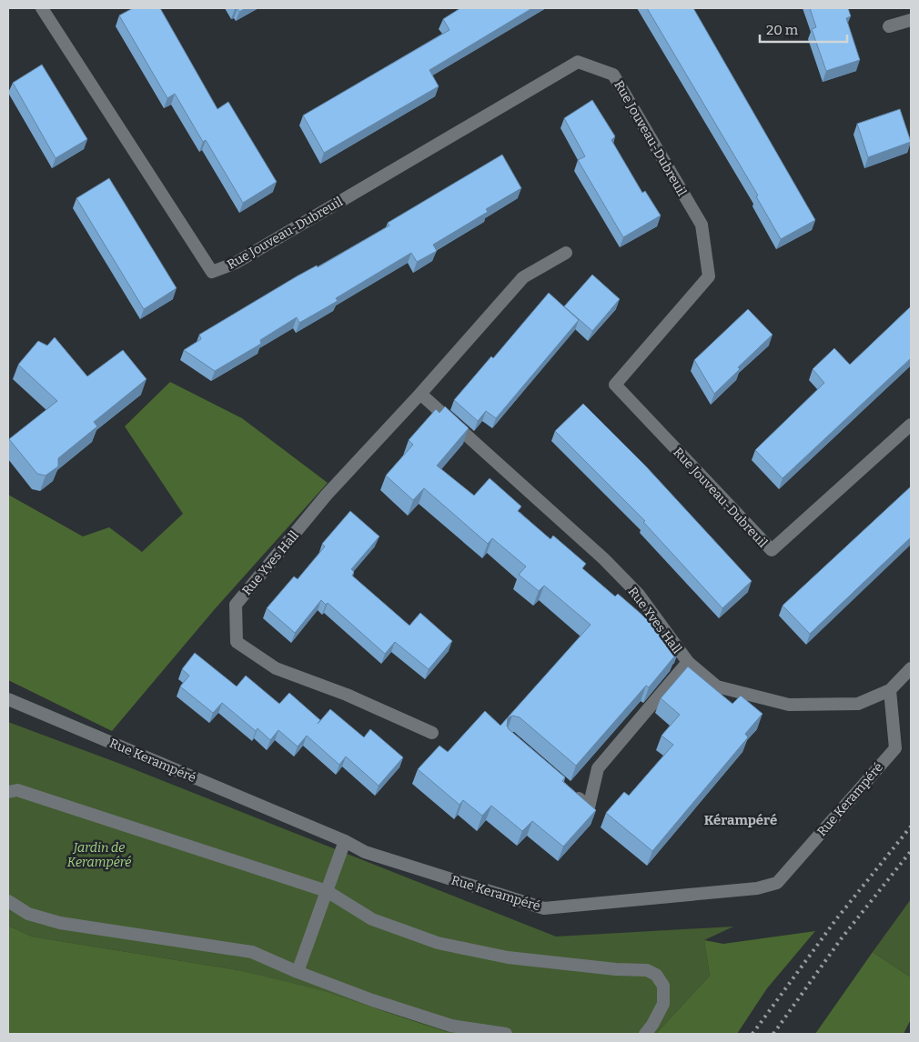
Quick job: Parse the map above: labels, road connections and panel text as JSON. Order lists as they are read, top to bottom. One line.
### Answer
{"streets":{"street":["Rue Jouveau-Dubreuil","Rue Yves Hall","Rue Kerampéré"]},"crossings":[["Rue Yves Hall","Rue Kerampéré"]],"districts":["Kérampéré"],"parks":["Jardin de Kerampéré"],"scale_bar":"20 m"}
